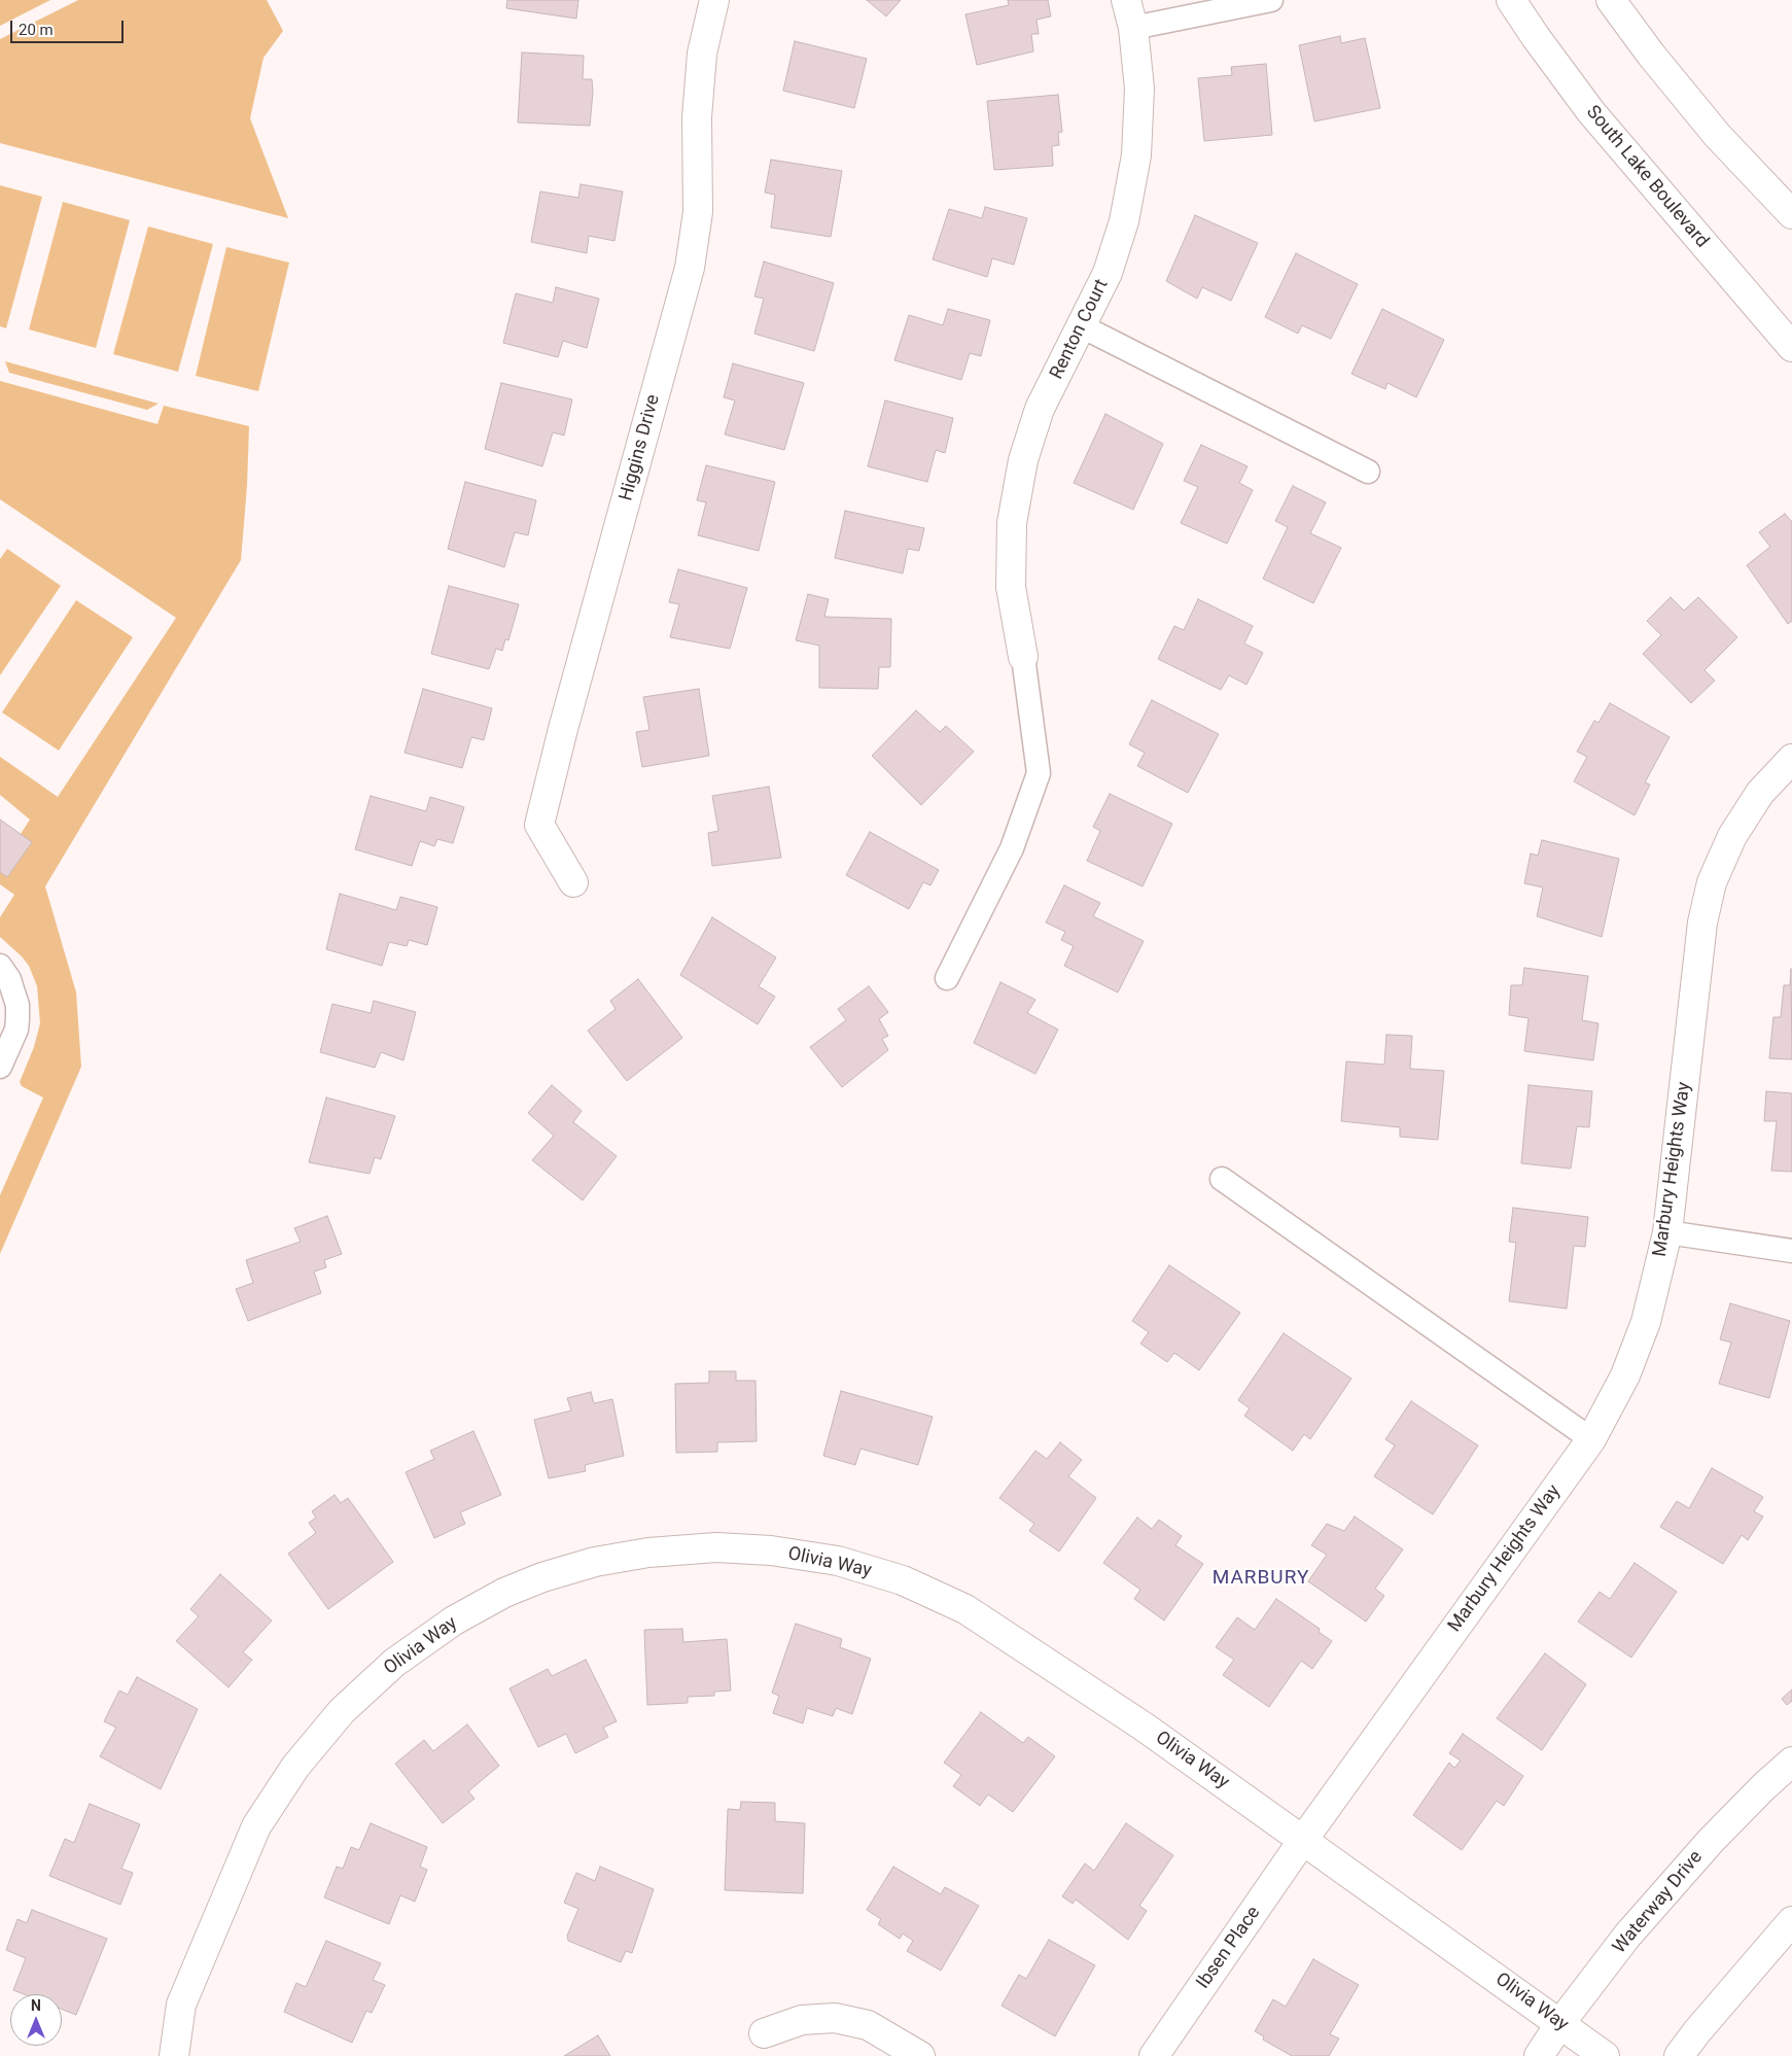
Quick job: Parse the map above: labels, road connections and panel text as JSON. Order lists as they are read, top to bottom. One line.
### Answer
{"streets":{"street":["South Lake Boulevard","Renton Court","Higgins Drive","Marbury Heights Way","Olivia Way","Waterway Drive","Ibsen Place"]},"crossings":[["Marbury Heights Way","Olivia Way"],["Marbury Heights Way","Ibsen Place"],["Olivia Way","Waterway Drive"],["Olivia Way","Ibsen Place"]],"districts":["MARBURY"],"scale_bar":"20 m","north":"top"}
